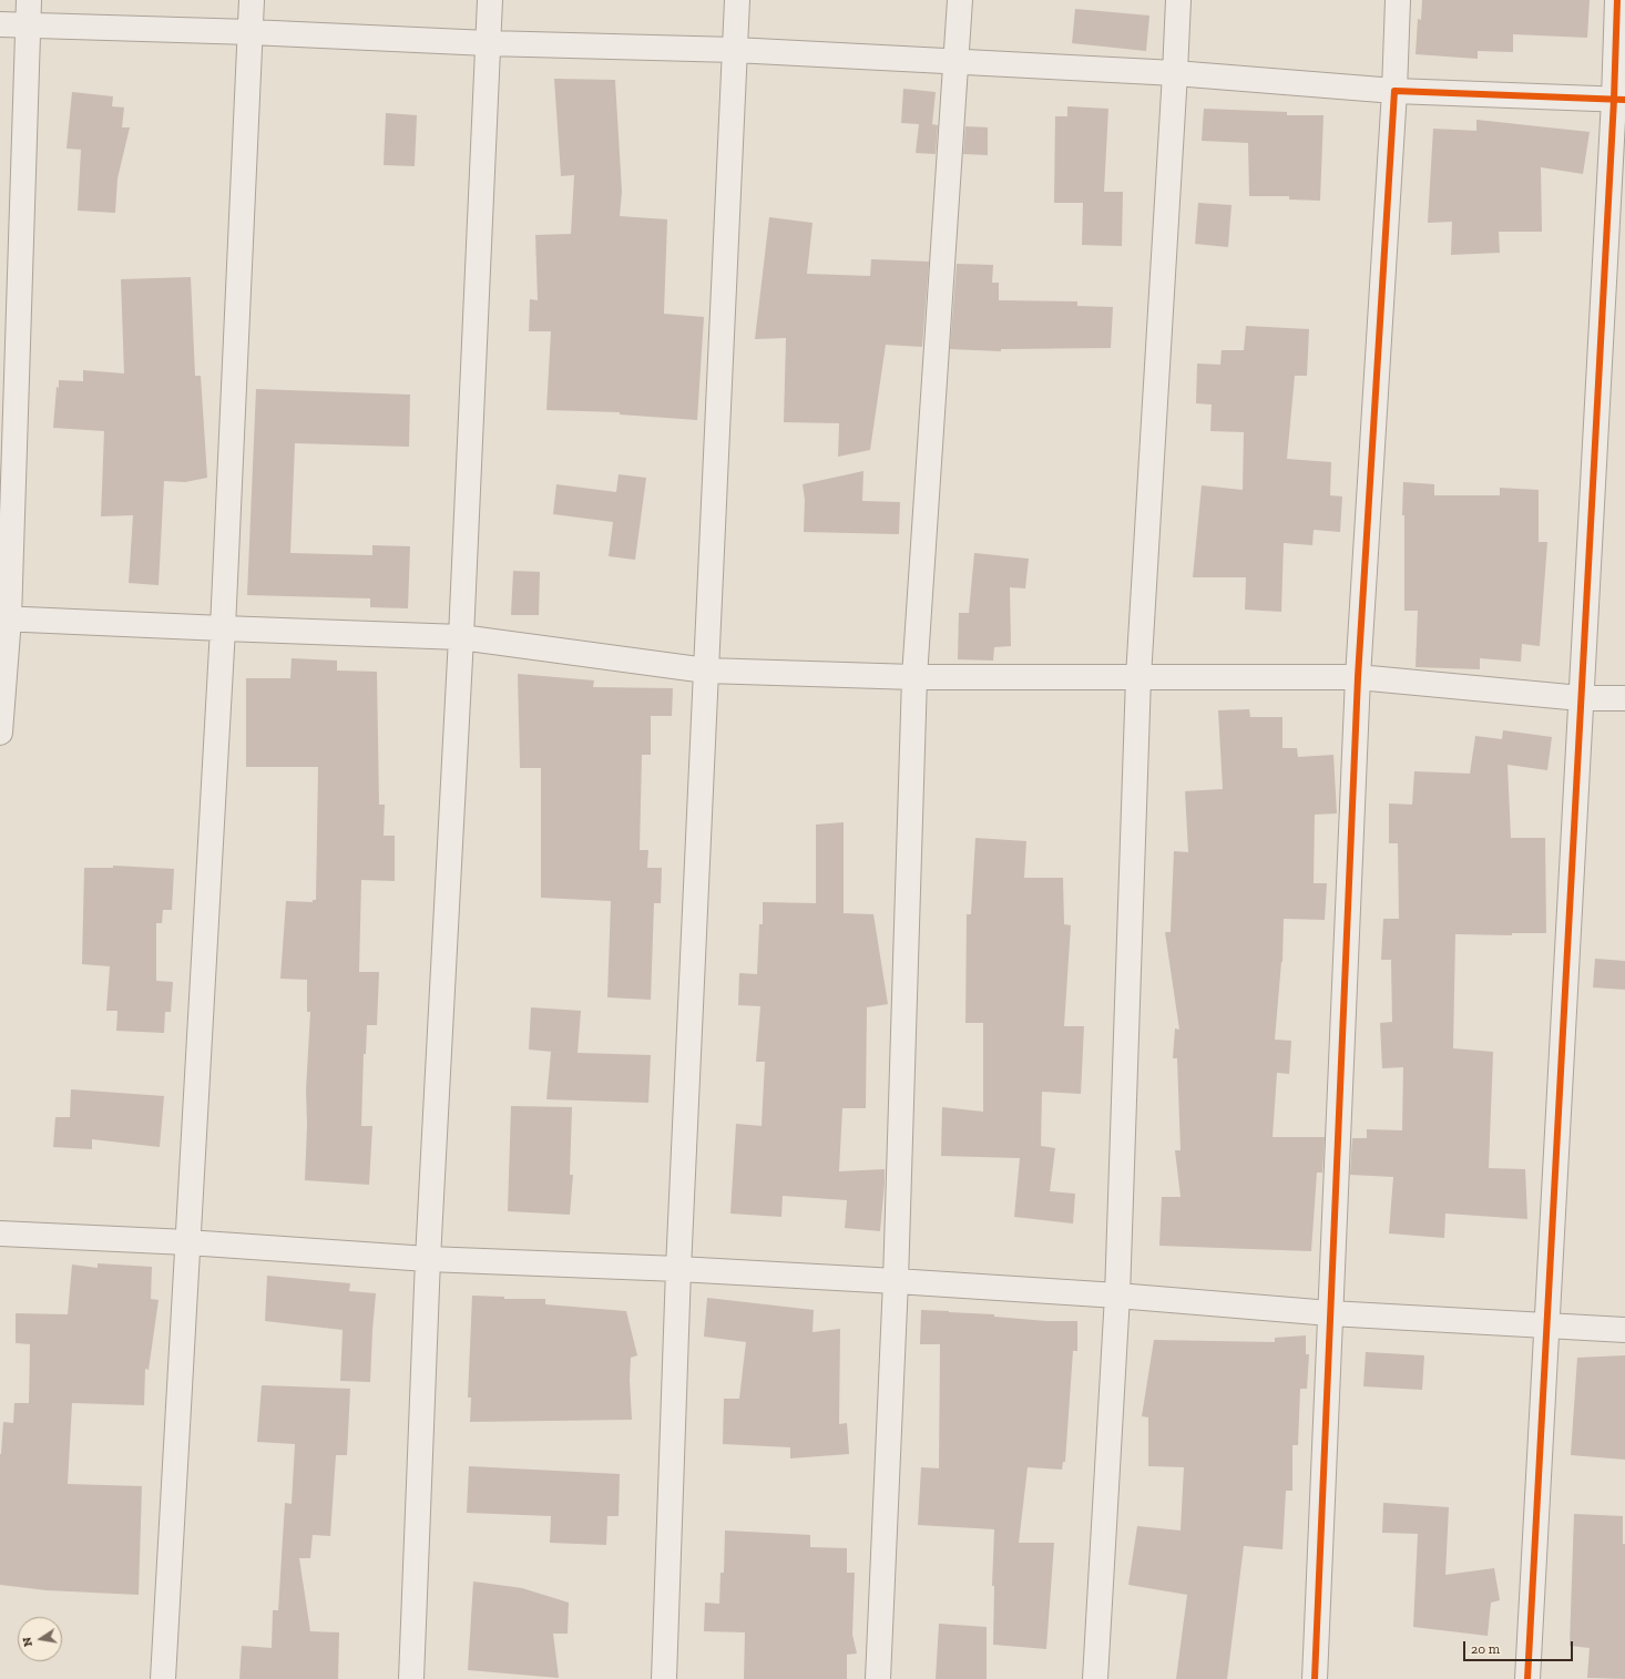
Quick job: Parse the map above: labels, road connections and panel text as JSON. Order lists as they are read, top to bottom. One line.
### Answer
{"scale_bar":"20 m","north":"left"}
